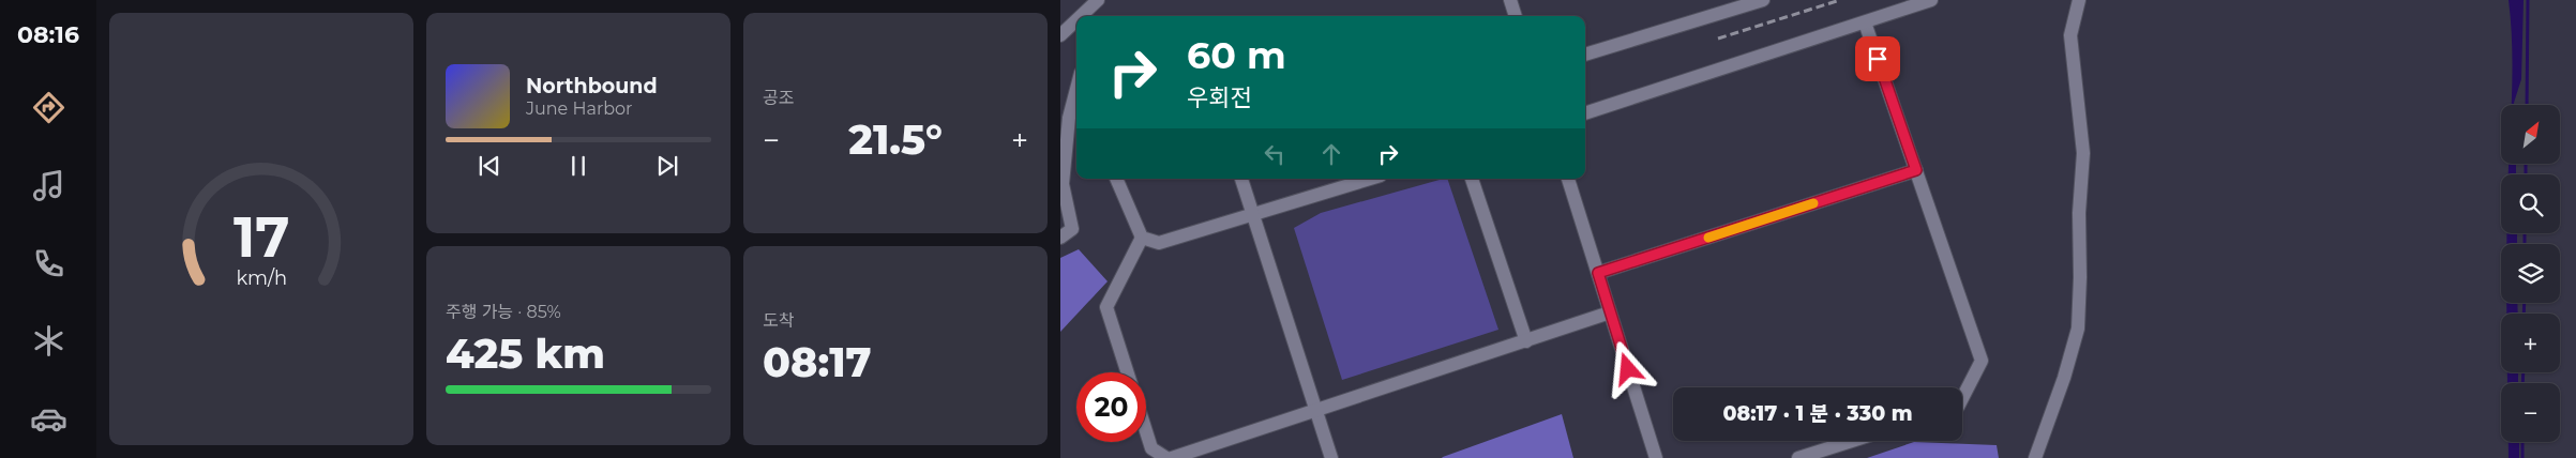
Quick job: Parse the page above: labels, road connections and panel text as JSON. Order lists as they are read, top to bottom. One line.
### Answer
{"north":"top right","page":{"tabs":"08:16","tile":["공조",["주행 가능 · 85%","425 km"],["도착","08:17"]],"turn":["60 m","우회전"],"song":["Northbound","June Harbor"],"map_buttons":["+","−"],"heat":["−","21.5°","+"],"limit":"20","trip":"08:17 · 1 분 · 330 m","gauge":["17","km/h"]}}
